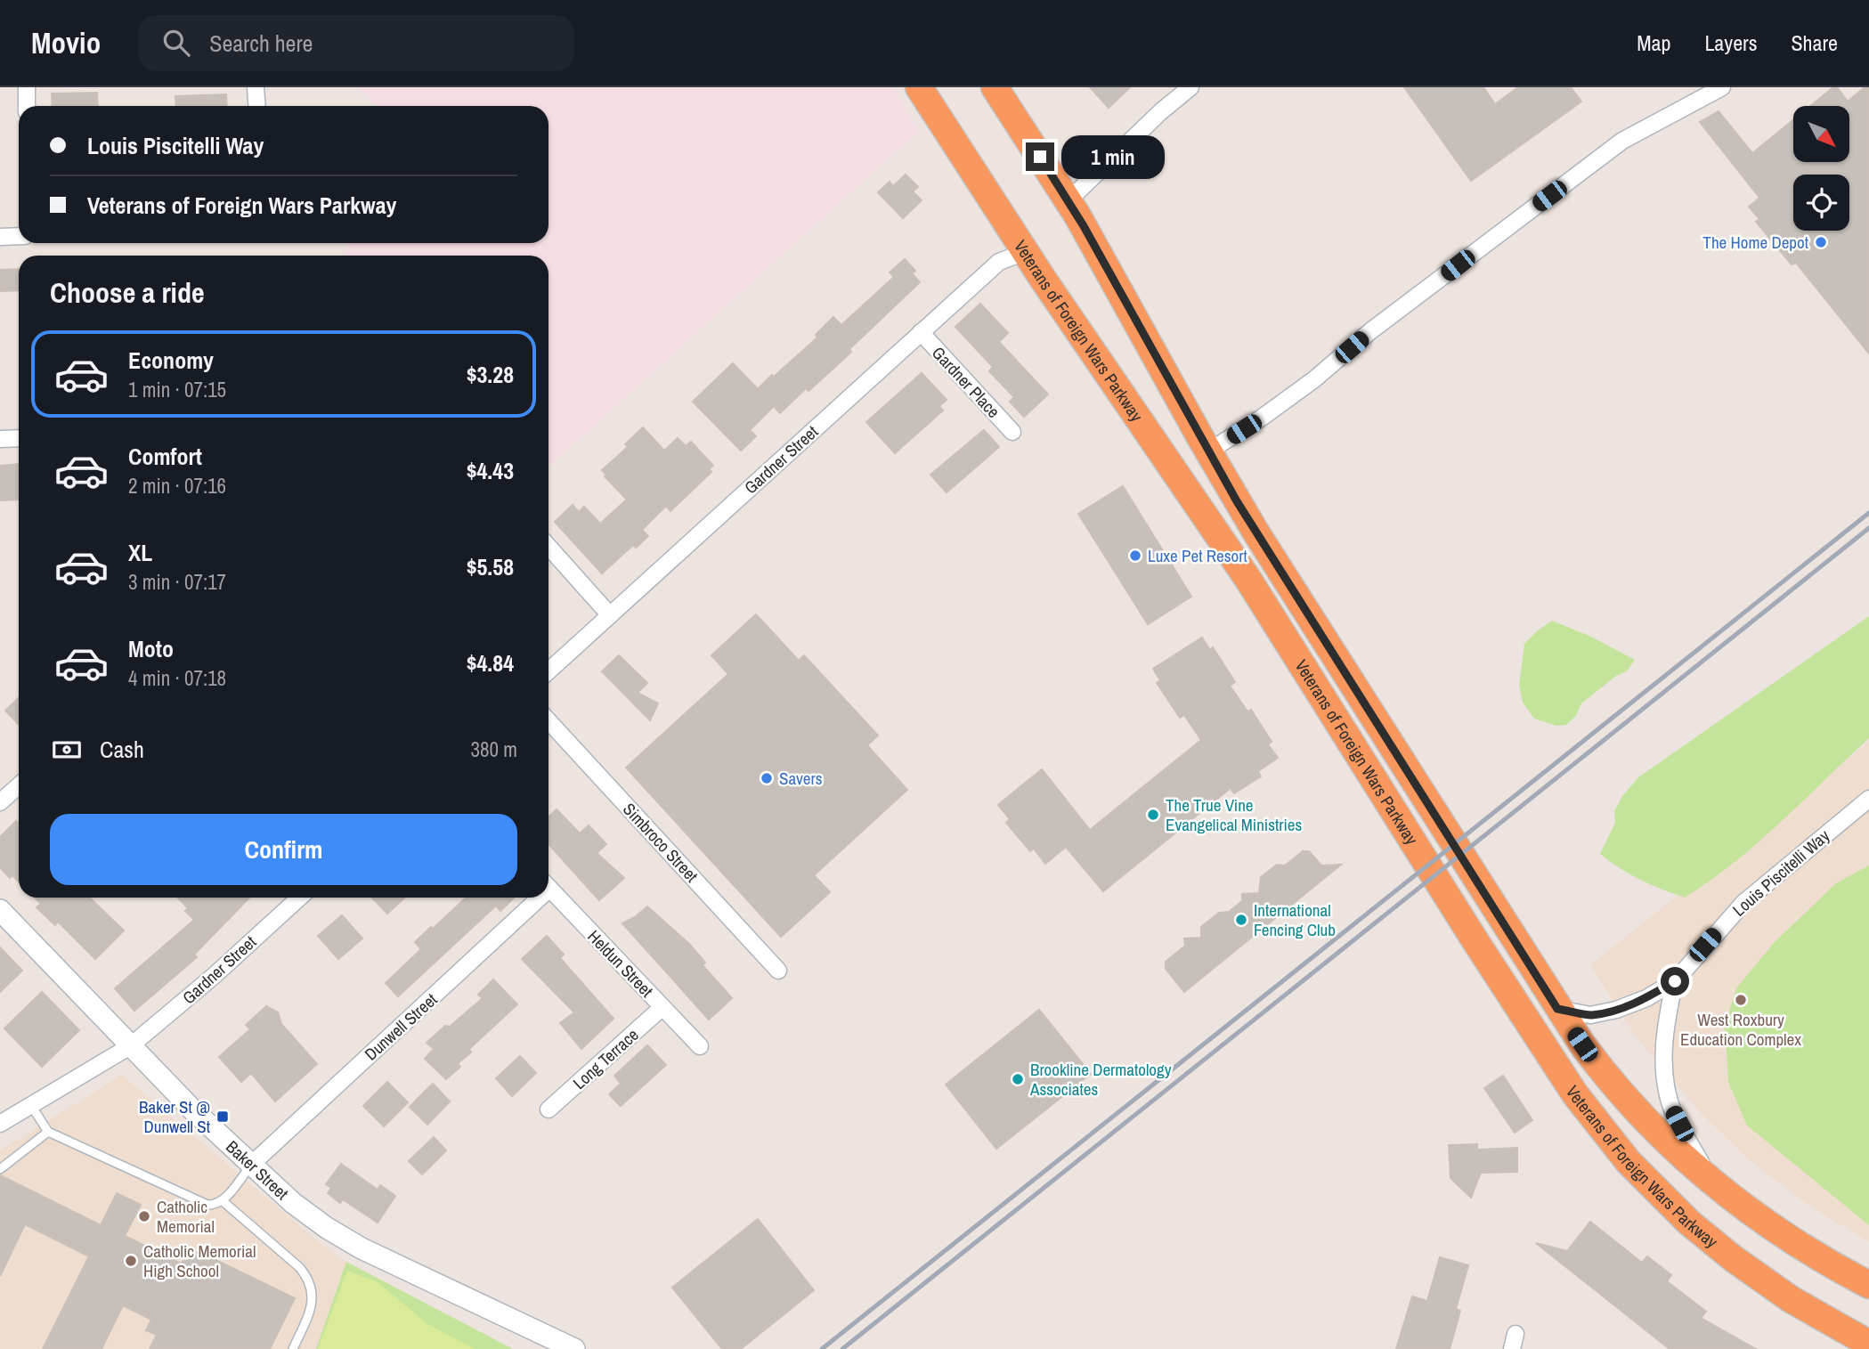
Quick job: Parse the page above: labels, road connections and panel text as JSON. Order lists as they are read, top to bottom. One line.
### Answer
{"streets":{"highway":["Veterans of Foreign Wars Parkway"],"street":["Gardner Place","Gardner Street","Simbroco Street","Louis Piscitelli Way","Heldun Street","Dunwell Street","Long Terrace","Baker Street"]},"crossings":[["Veterans of Foreign Wars Parkway","Gardner Street"],["Veterans of Foreign Wars Parkway","Louis Piscitelli Way"],["Gardner Place","Gardner Street"],["Gardner Street","Baker Street"],["Heldun Street","Long Terrace"],["Dunwell Street","Baker Street"]],"places":{"other":["The Home Depot","Luxe Pet Resort","Savers","The True Vine Evangelical Ministries","International Fencing Club","West Roxbury Education Complex","Brookline Dermatology Associates","Catholic Memorial","Catholic Memorial High School"],"transit":["Baker St @ Dunwell St"]},"north":"bottom right","page":{"header":"Movio","search":"Search here","nav":["Map","Layers","Share"],"banner":["Louis Piscitelli Way","Veterans of Foreign Wars Parkway"],"bubble":"1 min","heading":"Choose a ride","list":[{"name":"Economy","note":"1 min · 07:15","value":"$3.28"},{"name":"Comfort","note":"2 min · 07:16","value":"$4.43"},{"name":"XL","note":"3 min · 07:17","value":"$5.58"},{"name":"Moto","note":"4 min · 07:18","value":"$4.84"}],"pay":["Cash","380 m"],"buttons":"Confirm"}}
